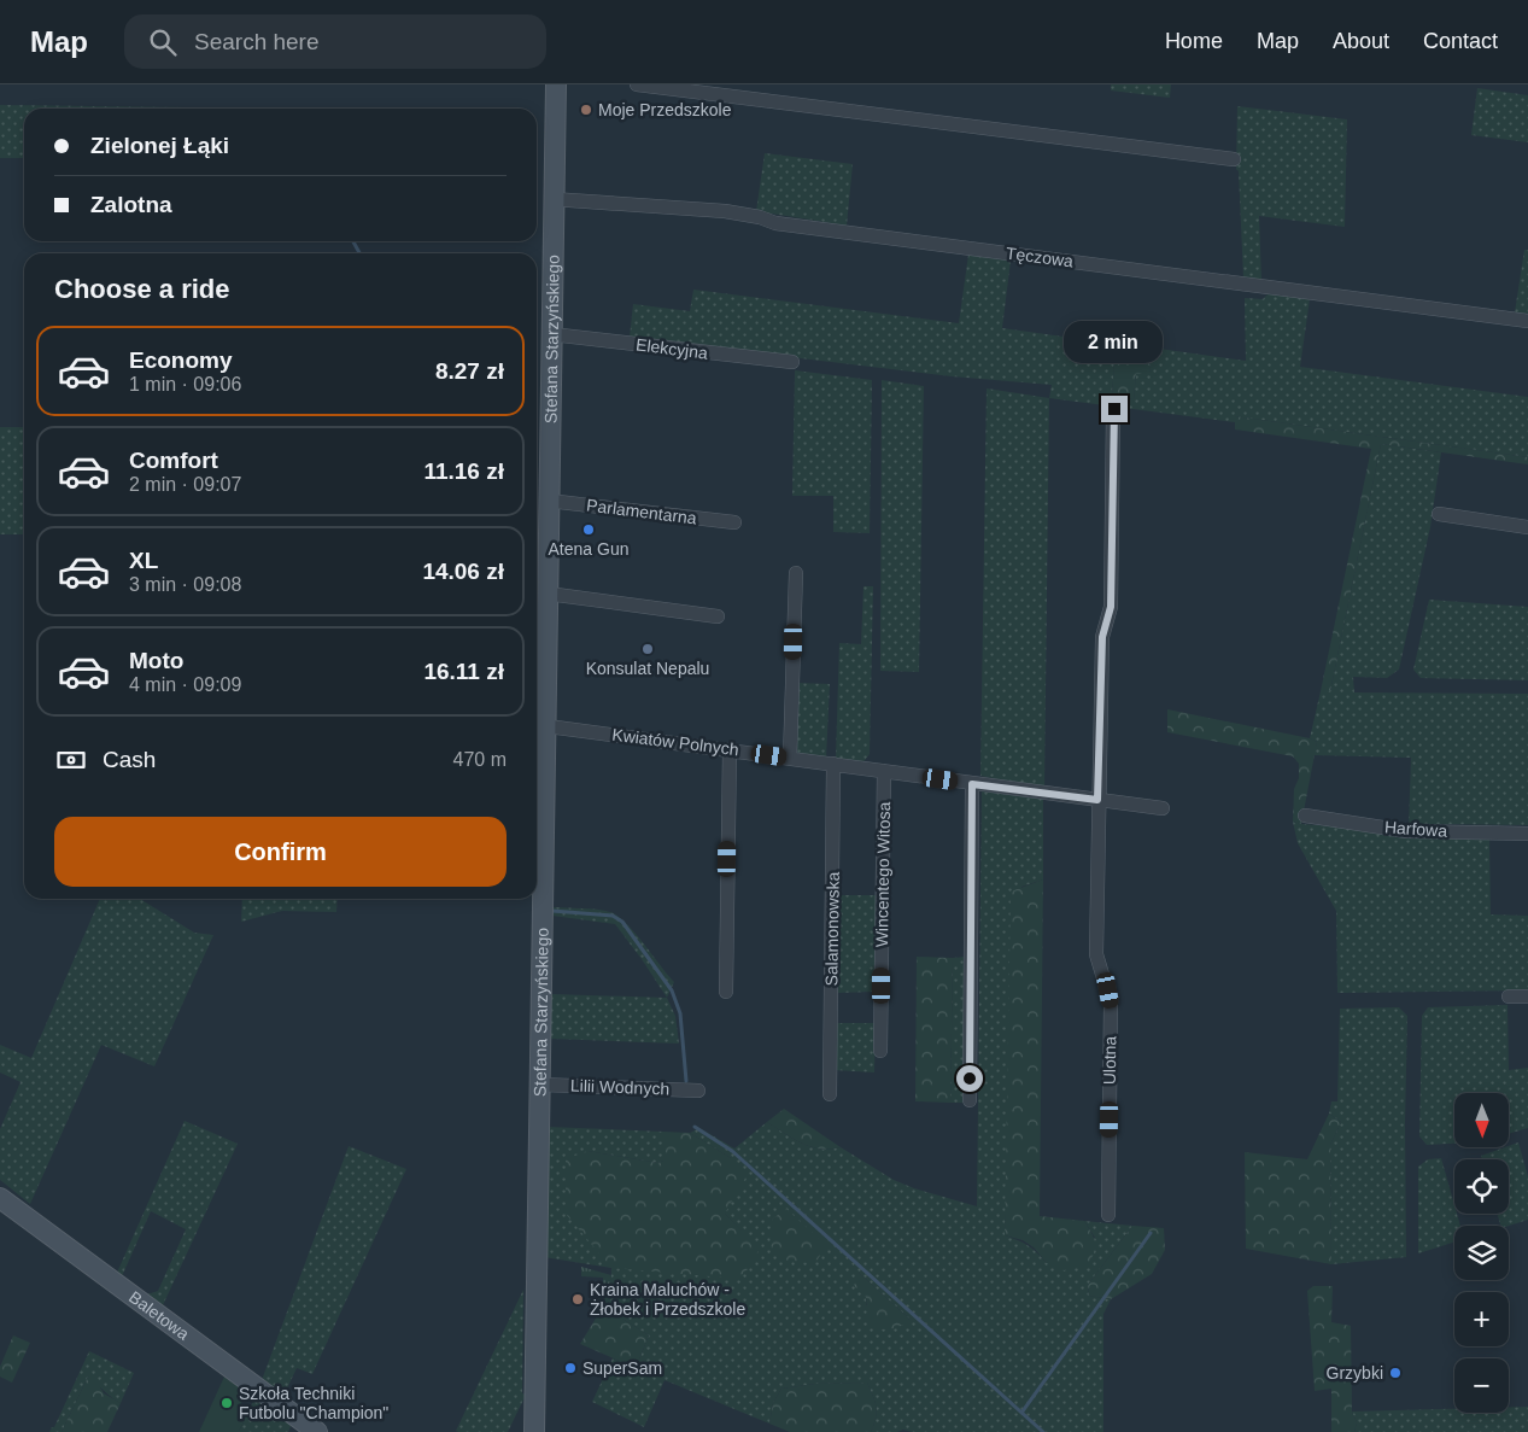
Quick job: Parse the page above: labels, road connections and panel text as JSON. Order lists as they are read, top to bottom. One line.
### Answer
{"streets":{"street":["Tęczowa","Stefana Starzyńskiego","Elekcyjna","Parlamentarna","Kwiatów Polnych","Harfowa","Wincentego Witosa","Salamonowska","Ulotna","Lilii Wodnych","Baletowa"]},"crossings":[["Tęczowa","Stefana Starzyńskiego"],["Stefana Starzyńskiego","Elekcyjna"],["Stefana Starzyńskiego","Parlamentarna"],["Stefana Starzyńskiego","Kwiatów Polnych"],["Stefana Starzyńskiego","Lilii Wodnych"],["Kwiatów Polnych","Wincentego Witosa"],["Kwiatów Polnych","Salamonowska"],["Kwiatów Polnych","Ulotna"]],"places":["Moje Przedszkole","Atena Gun","Konsulat Nepalu","Kraina Maluchów - Żłobek i Przedszkole","SuperSam","Grzybki","Szkoła Techniki Futbolu \"Champion\""],"north":"bottom","page":{"header":"Map","search":"Search here","nav":["Home","Map","About","Contact"],"banner":["Zielonej Łąki","Zalotna"],"heading":"Choose a ride","bubble":"2 min","list":[{"name":"Economy","note":"1 min · 09:06","value":"8.27 zł"},{"name":"Comfort","note":"2 min · 09:07","value":"11.16 zł"},{"name":"XL","note":"3 min · 09:08","value":"14.06 zł"},{"name":"Moto","note":"4 min · 09:09","value":"16.11 zł"}],"pay":["Cash","470 m"],"buttons":"Confirm","map_buttons":["+","−"]}}
